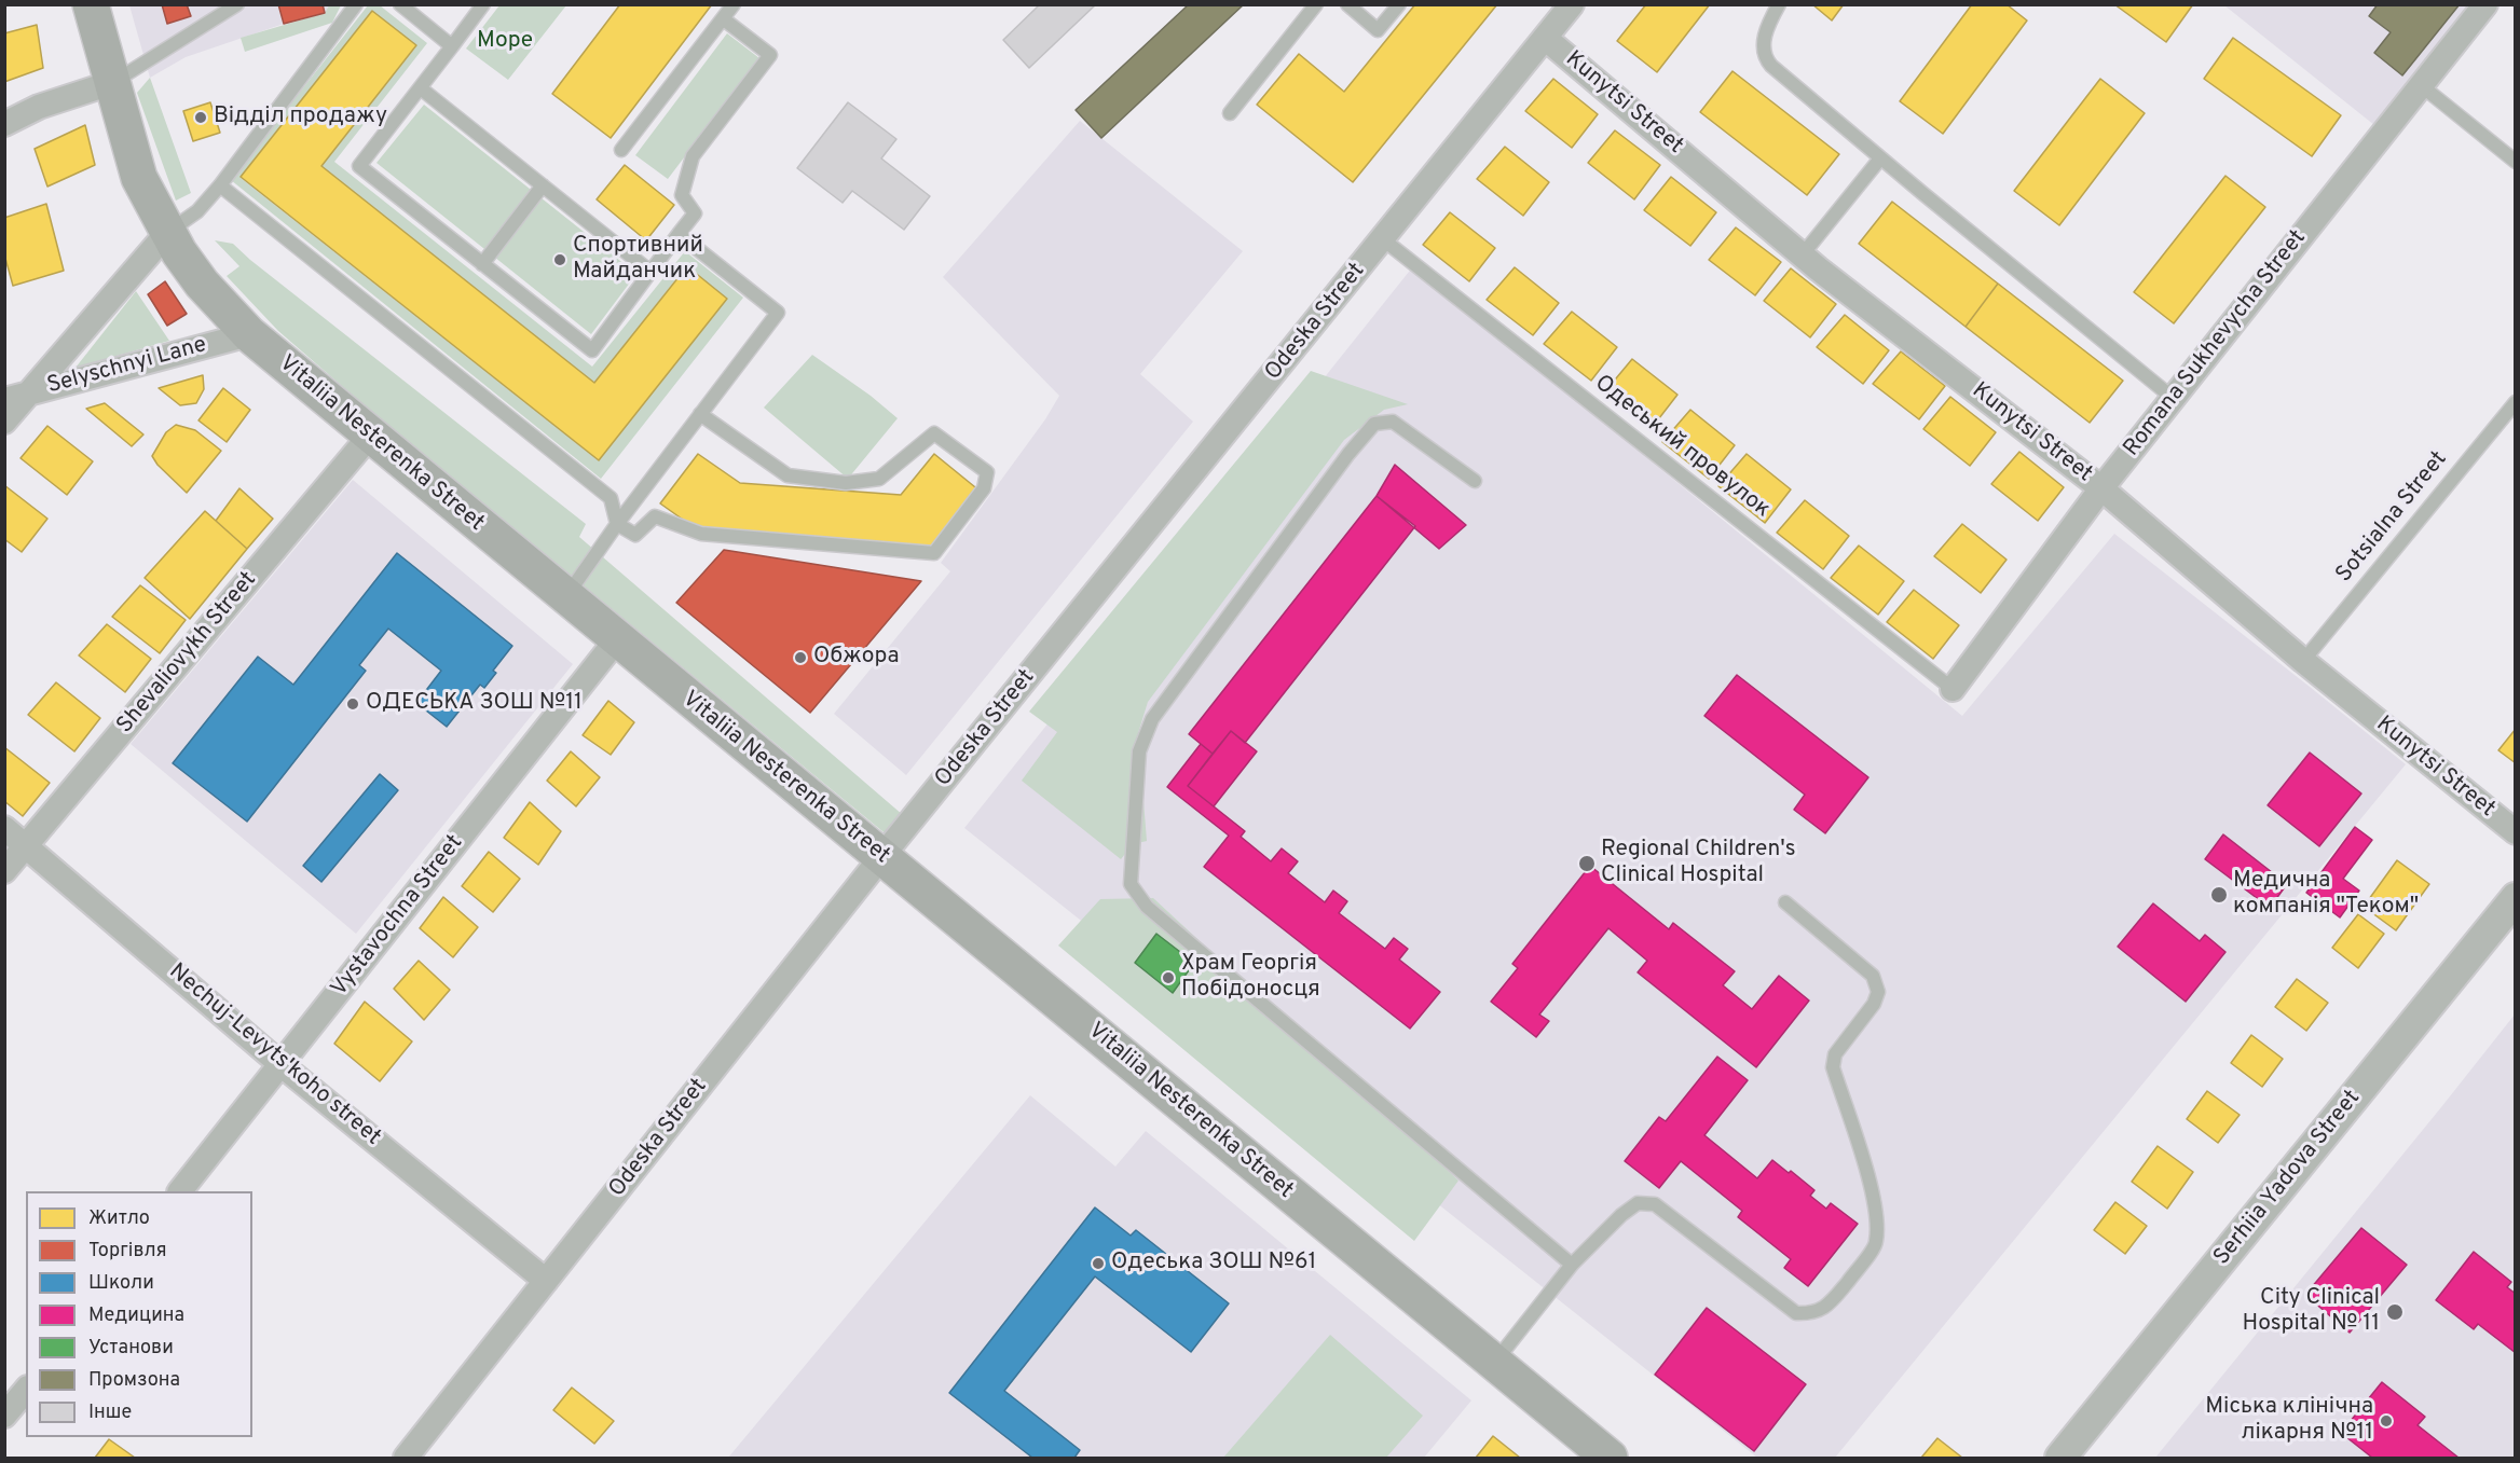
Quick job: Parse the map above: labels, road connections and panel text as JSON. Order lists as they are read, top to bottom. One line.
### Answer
{"streets":{"main road":["Vitaliia Nesterenka Street"],"street":["Kunytsi Street","Odeska Street","Romana Sukhevycha Street","Selyschnyi Lane","Shevaliovykh Street","Vystavochna Street","Nechuj-Levyts'koho street","Serhiia Yadova Street"],"lane":["Одеський провулок","Sotsialna Street"]},"crossings":[["Kunytsi Street","Odeska Street"],["Kunytsi Street","Romana Sukhevycha Street"],["Kunytsi Street","Sotsialna Street"],["Odeska Street","Vitaliia Nesterenka Street"],["Odeska Street","Одеський провулок"],["Odeska Street","Nechuj-Levyts'koho street"],["Romana Sukhevycha Street","Одеський провулок"],["Selyschnyi Lane","Vitaliia Nesterenka Street"],["Vitaliia Nesterenka Street","Shevaliovykh Street"],["Vitaliia Nesterenka Street","Vystavochna Street"],["Shevaliovykh Street","Nechuj-Levyts'koho street"],["Vystavochna Street","Nechuj-Levyts'koho street"]],"parks":["Море"],"places":["Відділ продажу","Спортивний Майданчик","Обжора","ОДЕСЬКА ЗОШ №11","Regional Children's Clinical Hospital","Медична компанія \"Теком\"","Храм Георгія Побідоносця","Одеська ЗОШ №61","City Clinical Hospital № 11","Міська клінічна лікарня №11"],"legend":["Житло","Торгівля","Школи","Медицина","Установи","Промзона","Інше"]}
